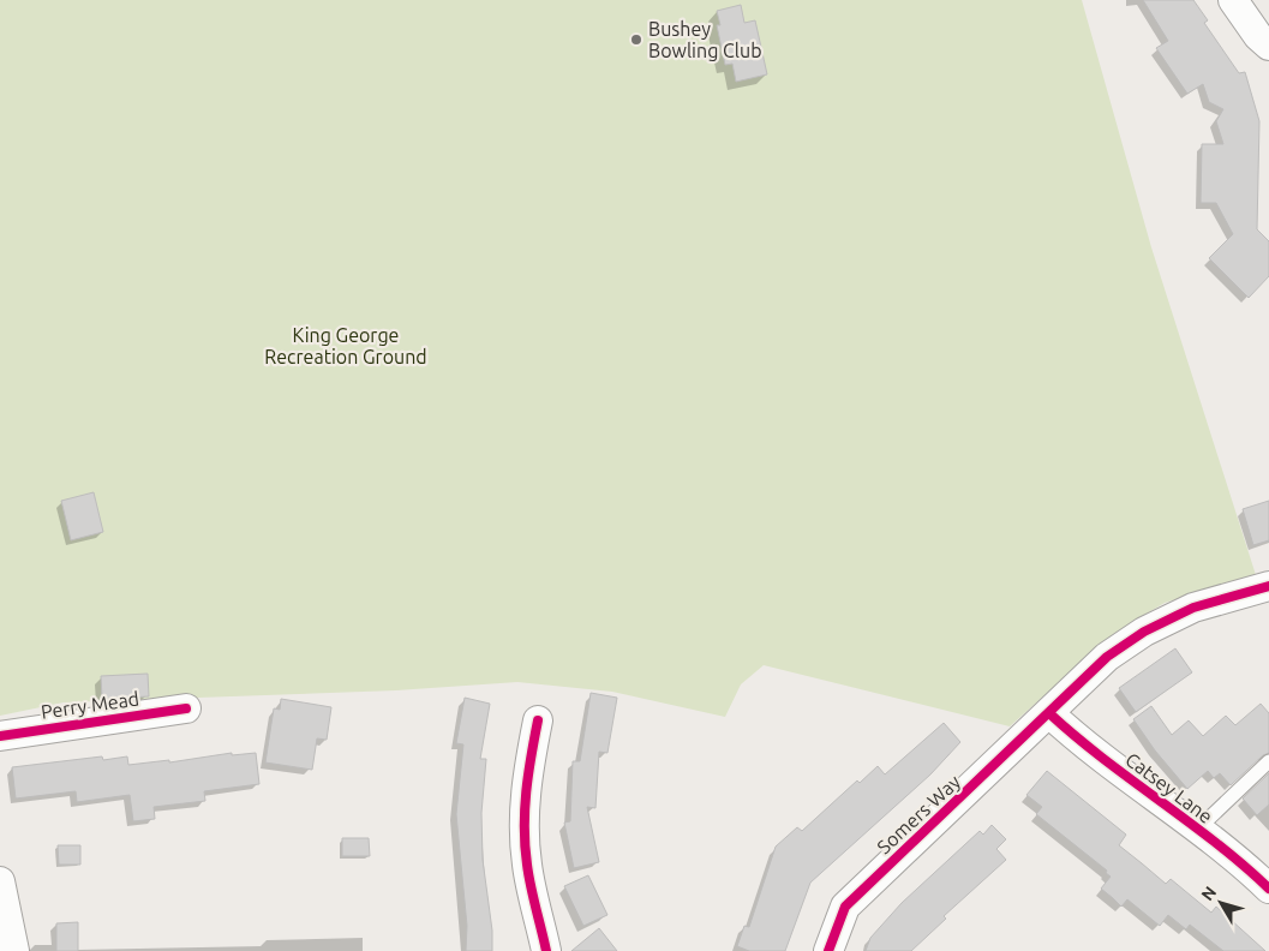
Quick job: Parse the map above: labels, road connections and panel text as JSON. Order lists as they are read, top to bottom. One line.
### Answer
{"streets":{"street":["Perry Mead","Catsey Lane","Somers Way"]},"crossings":[["Catsey Lane","Somers Way"]],"parks":["King George Recreation Ground"],"places":["Bushey Bowling Club"],"north":"top left"}
